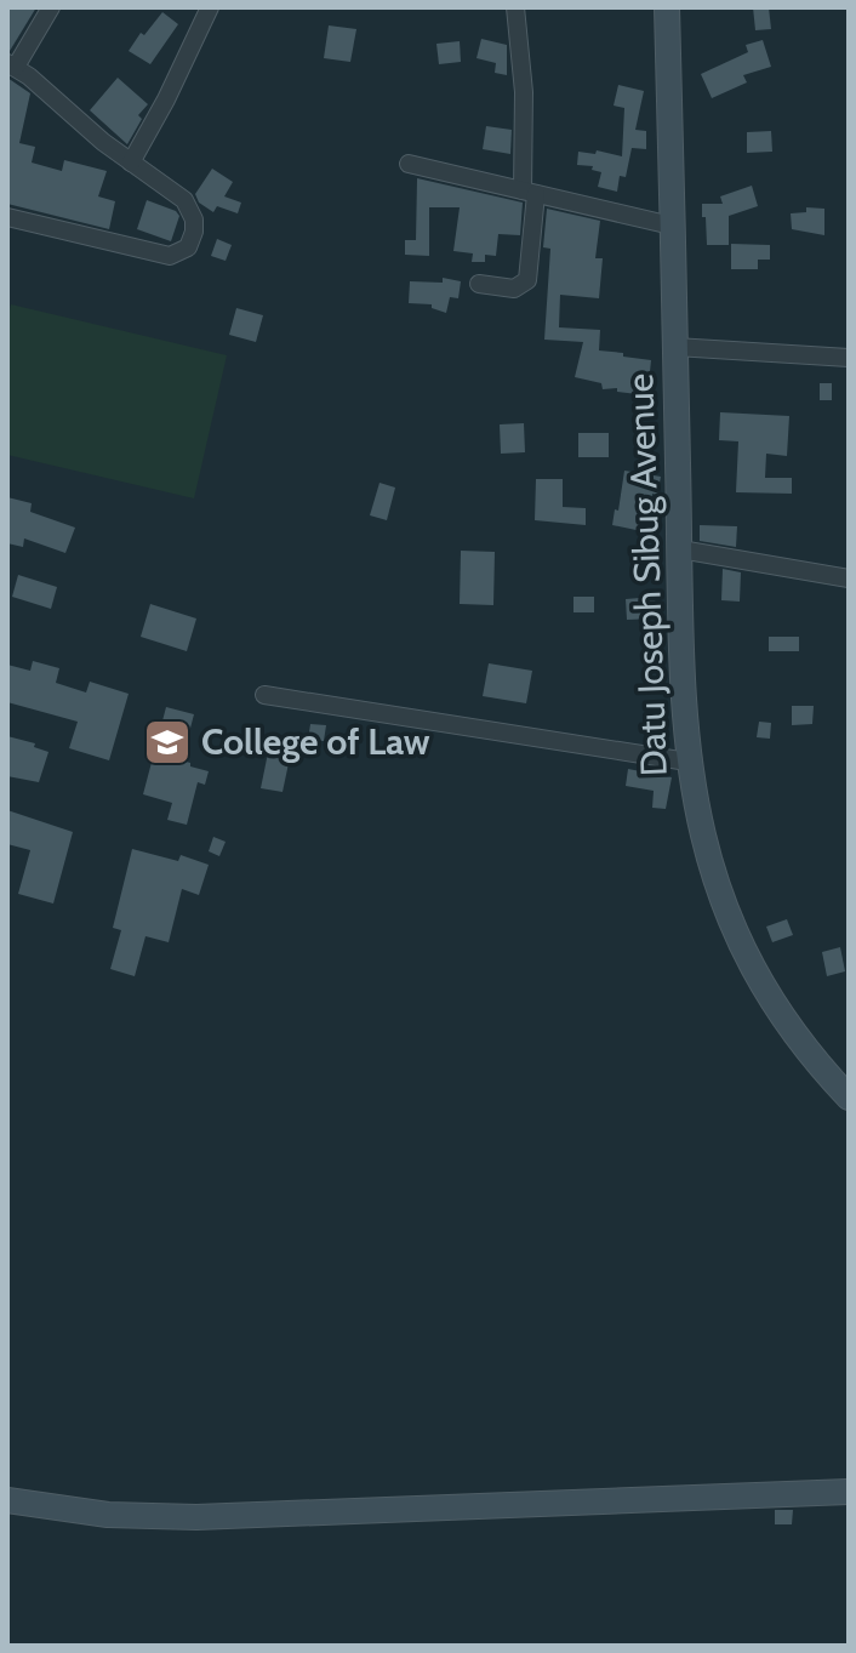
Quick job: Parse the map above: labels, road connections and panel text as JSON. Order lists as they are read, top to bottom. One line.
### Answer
{"streets":{"main road":["Datu Joseph Sibug Avenue"]},"places":{"school or university":["College of Law"]}}
